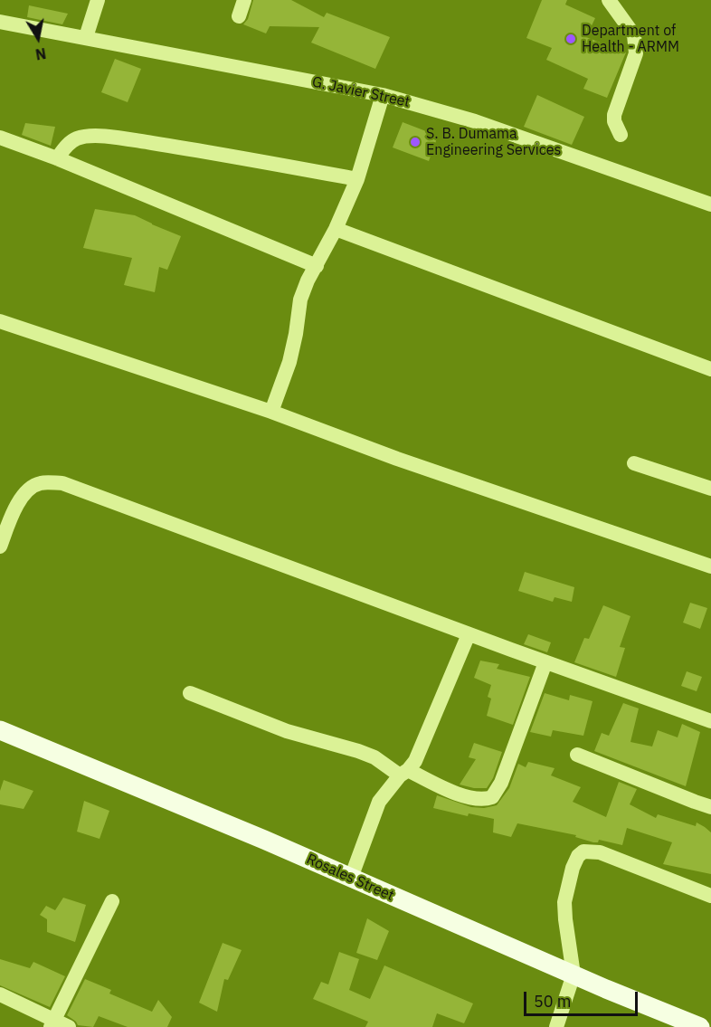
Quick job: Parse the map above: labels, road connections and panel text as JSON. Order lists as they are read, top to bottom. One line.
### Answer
{"streets":{"main road":["Rosales Street"],"street":["G. Javier Street"]},"places":["Department of Health - ARMM","S. B. Dumama Engineering Services"],"scale_bar":"50 m","north":"bottom"}
